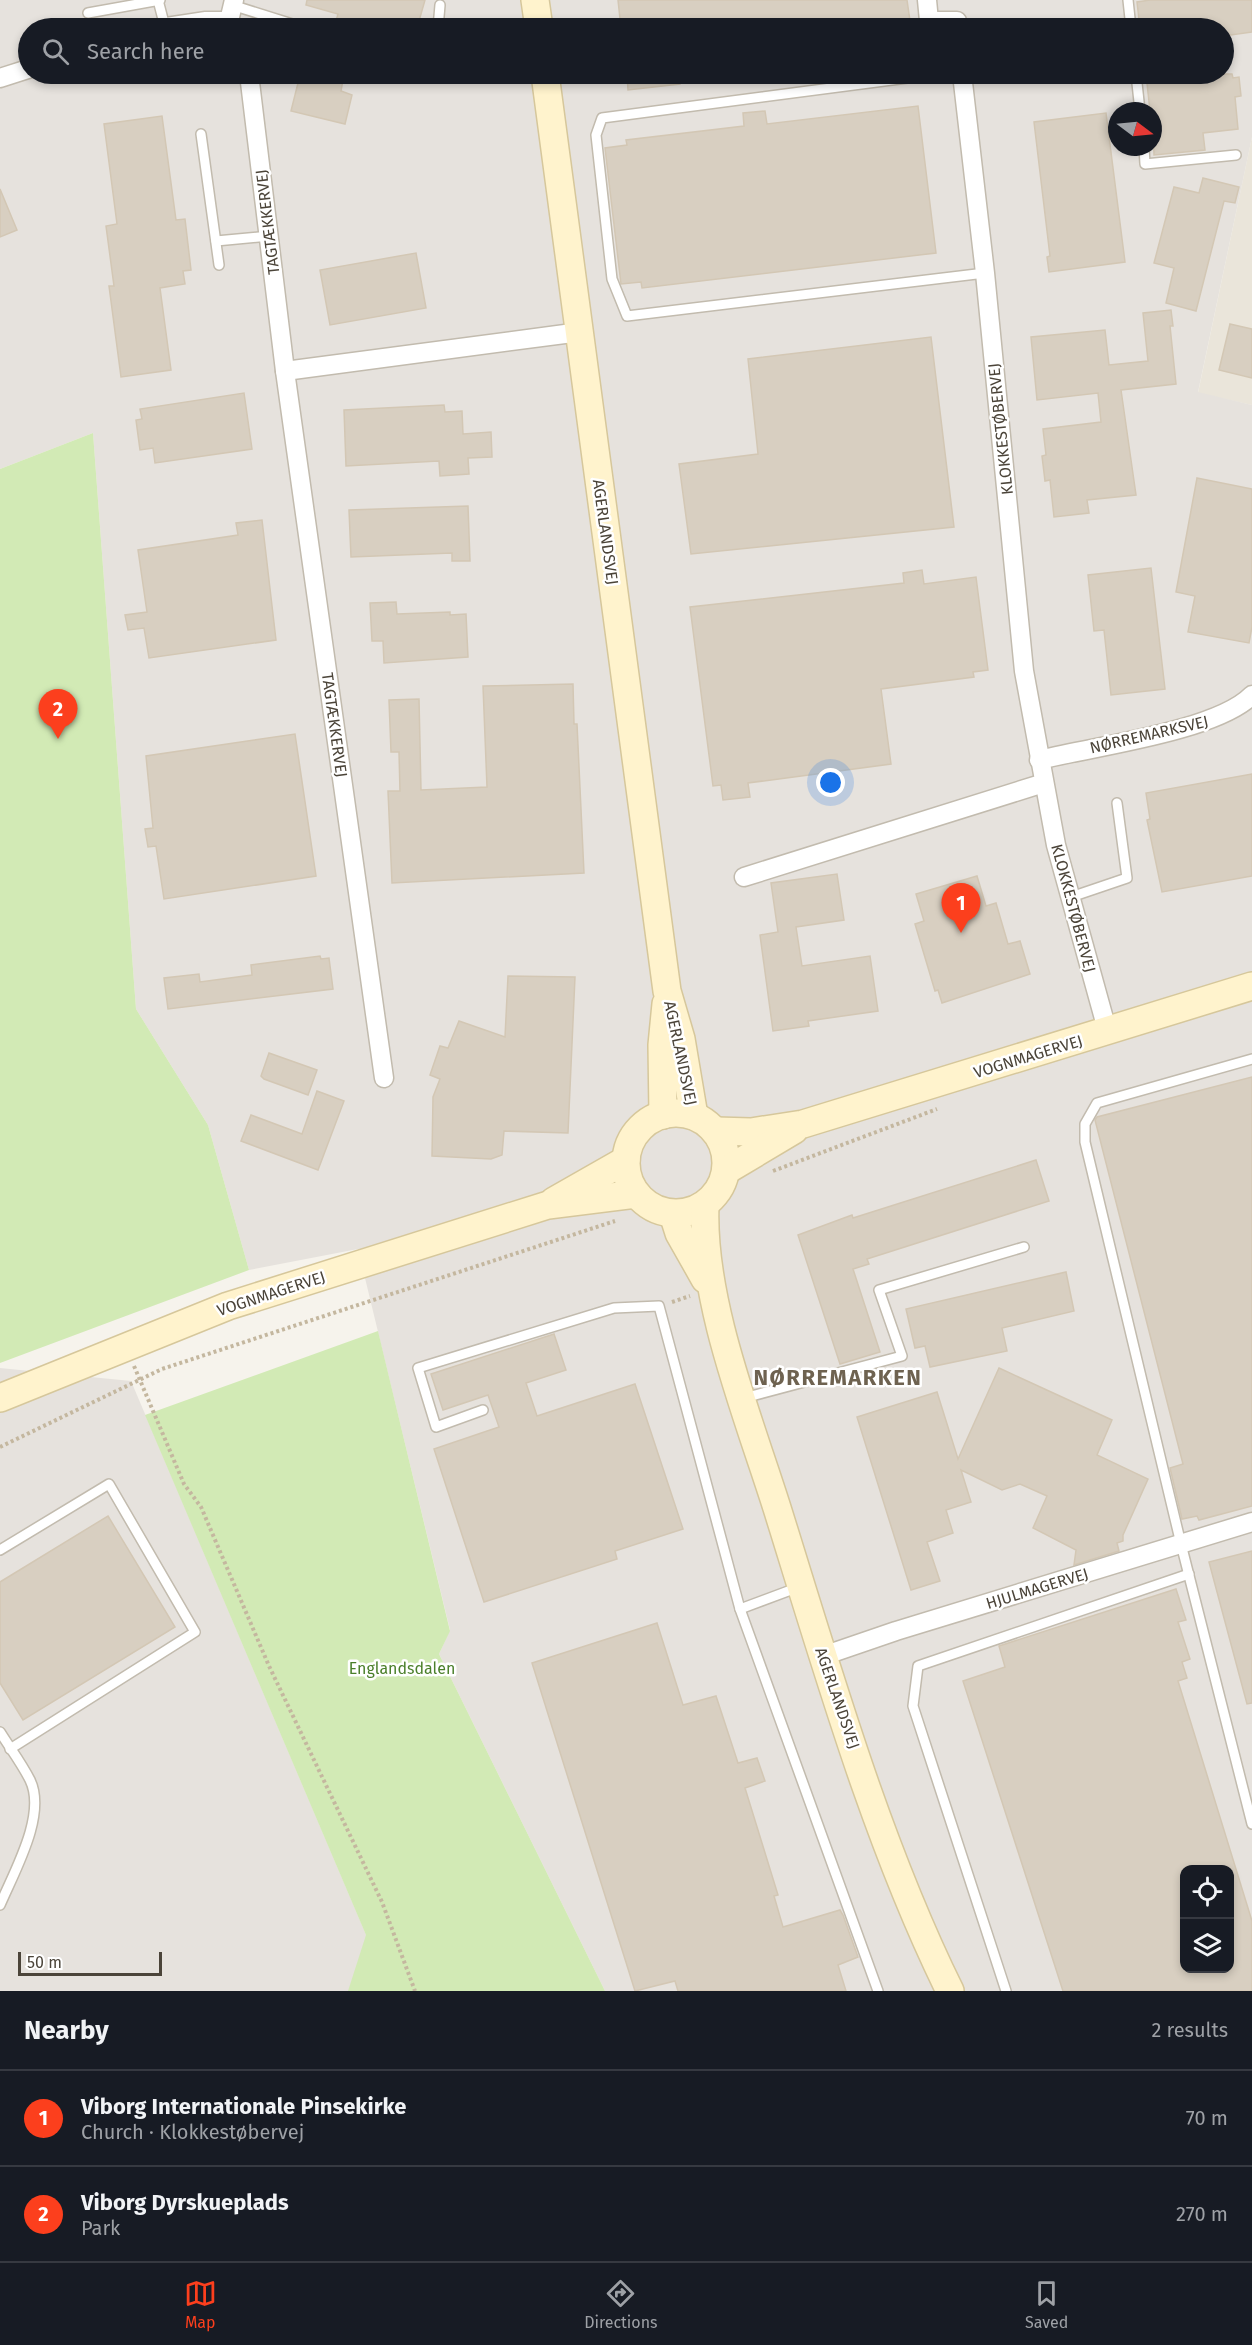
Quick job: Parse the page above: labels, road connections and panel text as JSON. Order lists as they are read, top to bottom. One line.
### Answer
{"streets":{"street":["TAGTÆKKERVEJ","KLOKKESTØBERVEJ","AGERLANDSVEJ","NØRREMARKSVEJ","VOGNMAGERVEJ","HJULMAGERVEJ"]},"crossings":[["KLOKKESTØBERVEJ","NØRREMARKSVEJ"],["KLOKKESTØBERVEJ","VOGNMAGERVEJ"],["AGERLANDSVEJ","VOGNMAGERVEJ"],["AGERLANDSVEJ","HJULMAGERVEJ"]],"districts":["NØRREMARKEN"],"parks":["Englandsdalen"],"scale_bar":"50 m","north":"right","page":{"search":"Search here","pins":["2","1"],"scale":"50 m","heading":["Nearby","2 results"],"list":[{"mark":"1","name":"Viborg Internationale Pinsekirke","note":"Church · Klokkestøbervej","value":"70 m"},{"mark":"2","name":"Viborg Dyrskueplads","note":"Park","value":"270 m"}],"nav":["Map","Directions","Saved"]}}
